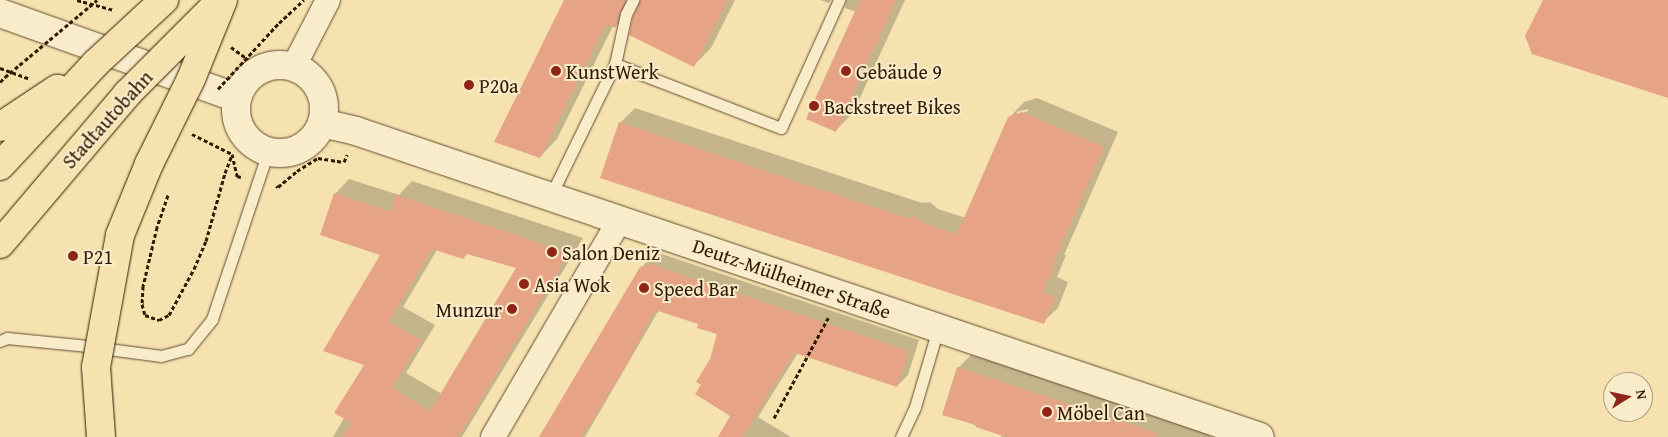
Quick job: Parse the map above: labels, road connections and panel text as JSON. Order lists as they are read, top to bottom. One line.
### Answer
{"streets":{"highway":["Stadtautobahn"],"street":["Deutz-Mülheimer Straße"]},"places":["KunstWerk","Gebäude 9","P20a","Backstreet Bikes","Salon Deniz","P21","Asia Wok","Speed Bar","Munzur","Möbel Can"],"north":"right"}
